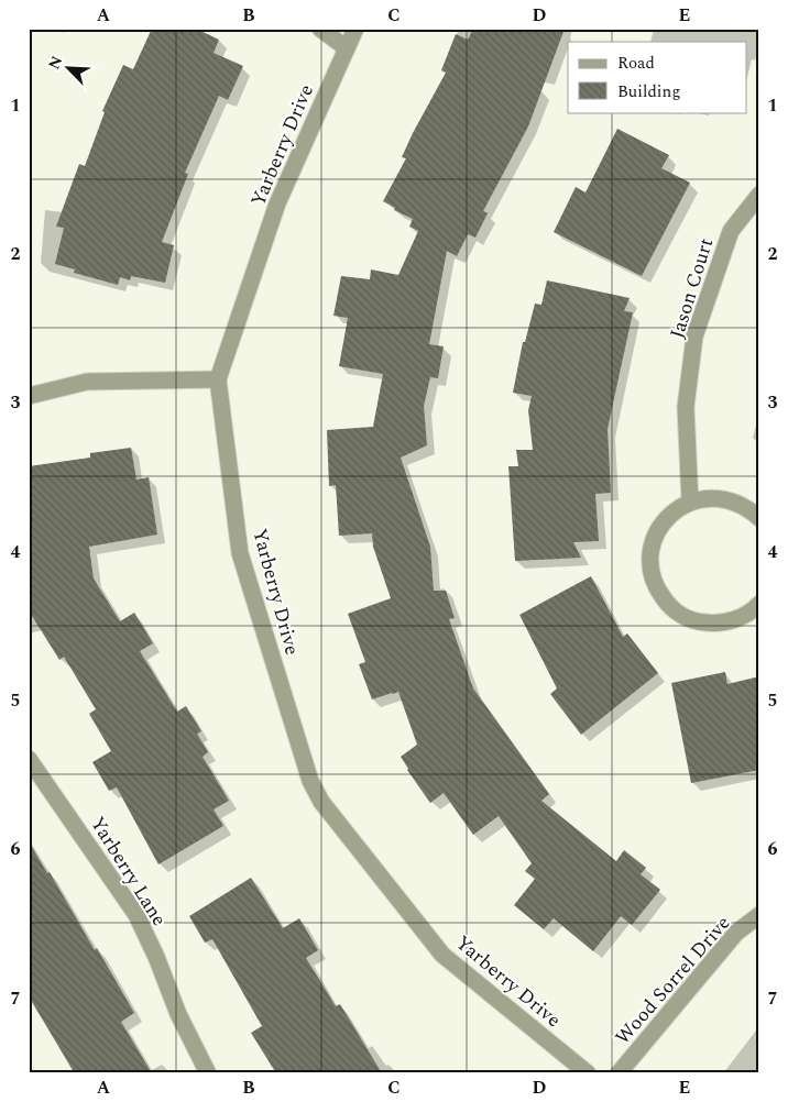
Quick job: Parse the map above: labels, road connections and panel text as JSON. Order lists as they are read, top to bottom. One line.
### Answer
{"streets":{"street":["Yarberry Drive","Jason Court","Yarberry Lane","Wood Sorrel Drive"]},"legend":["Road","Building"],"north":"top left","grid":{"columns":["A","B","C","D","E"],"rows":["1","2","3","4","5","6","7"]}}
